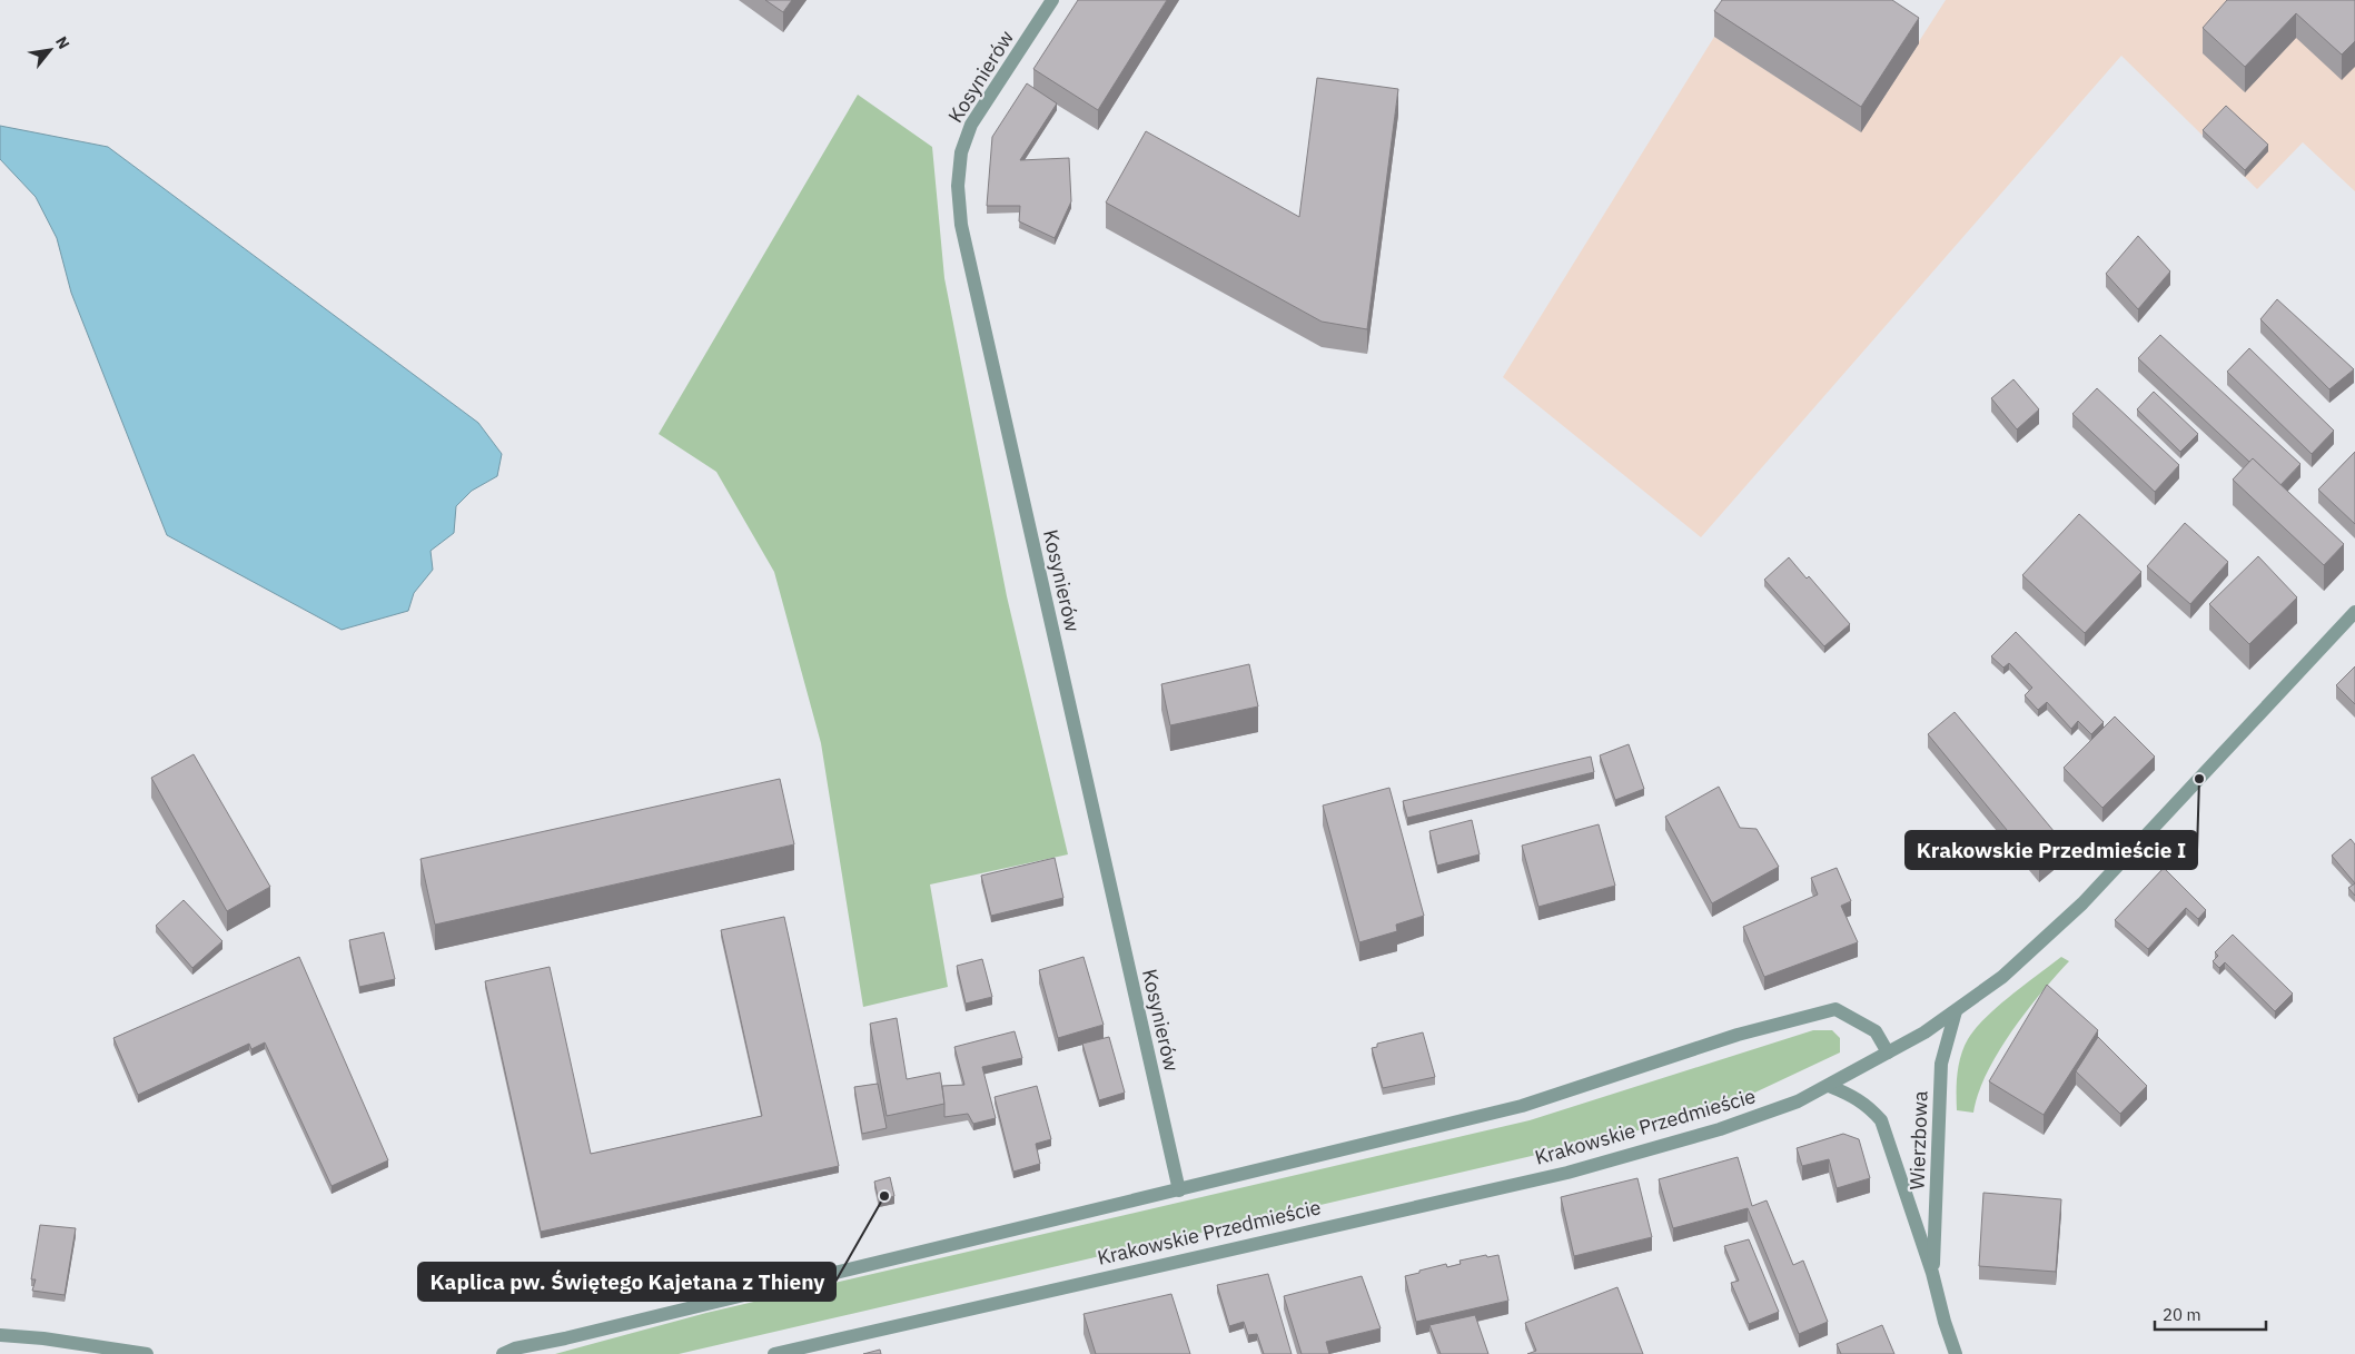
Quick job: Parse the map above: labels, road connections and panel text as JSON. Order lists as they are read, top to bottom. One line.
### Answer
{"streets":{"street":["Kosynierów","Krakowskie Przedmieście","Wierzbowa"]},"crossings":[["Krakowskie Przedmieście","Wierzbowa"]],"places":["Krakowskie Przedmieście I","Kaplica pw. Świętego Kajetana z Thieny"],"scale_bar":"20 m","north":"top right"}
